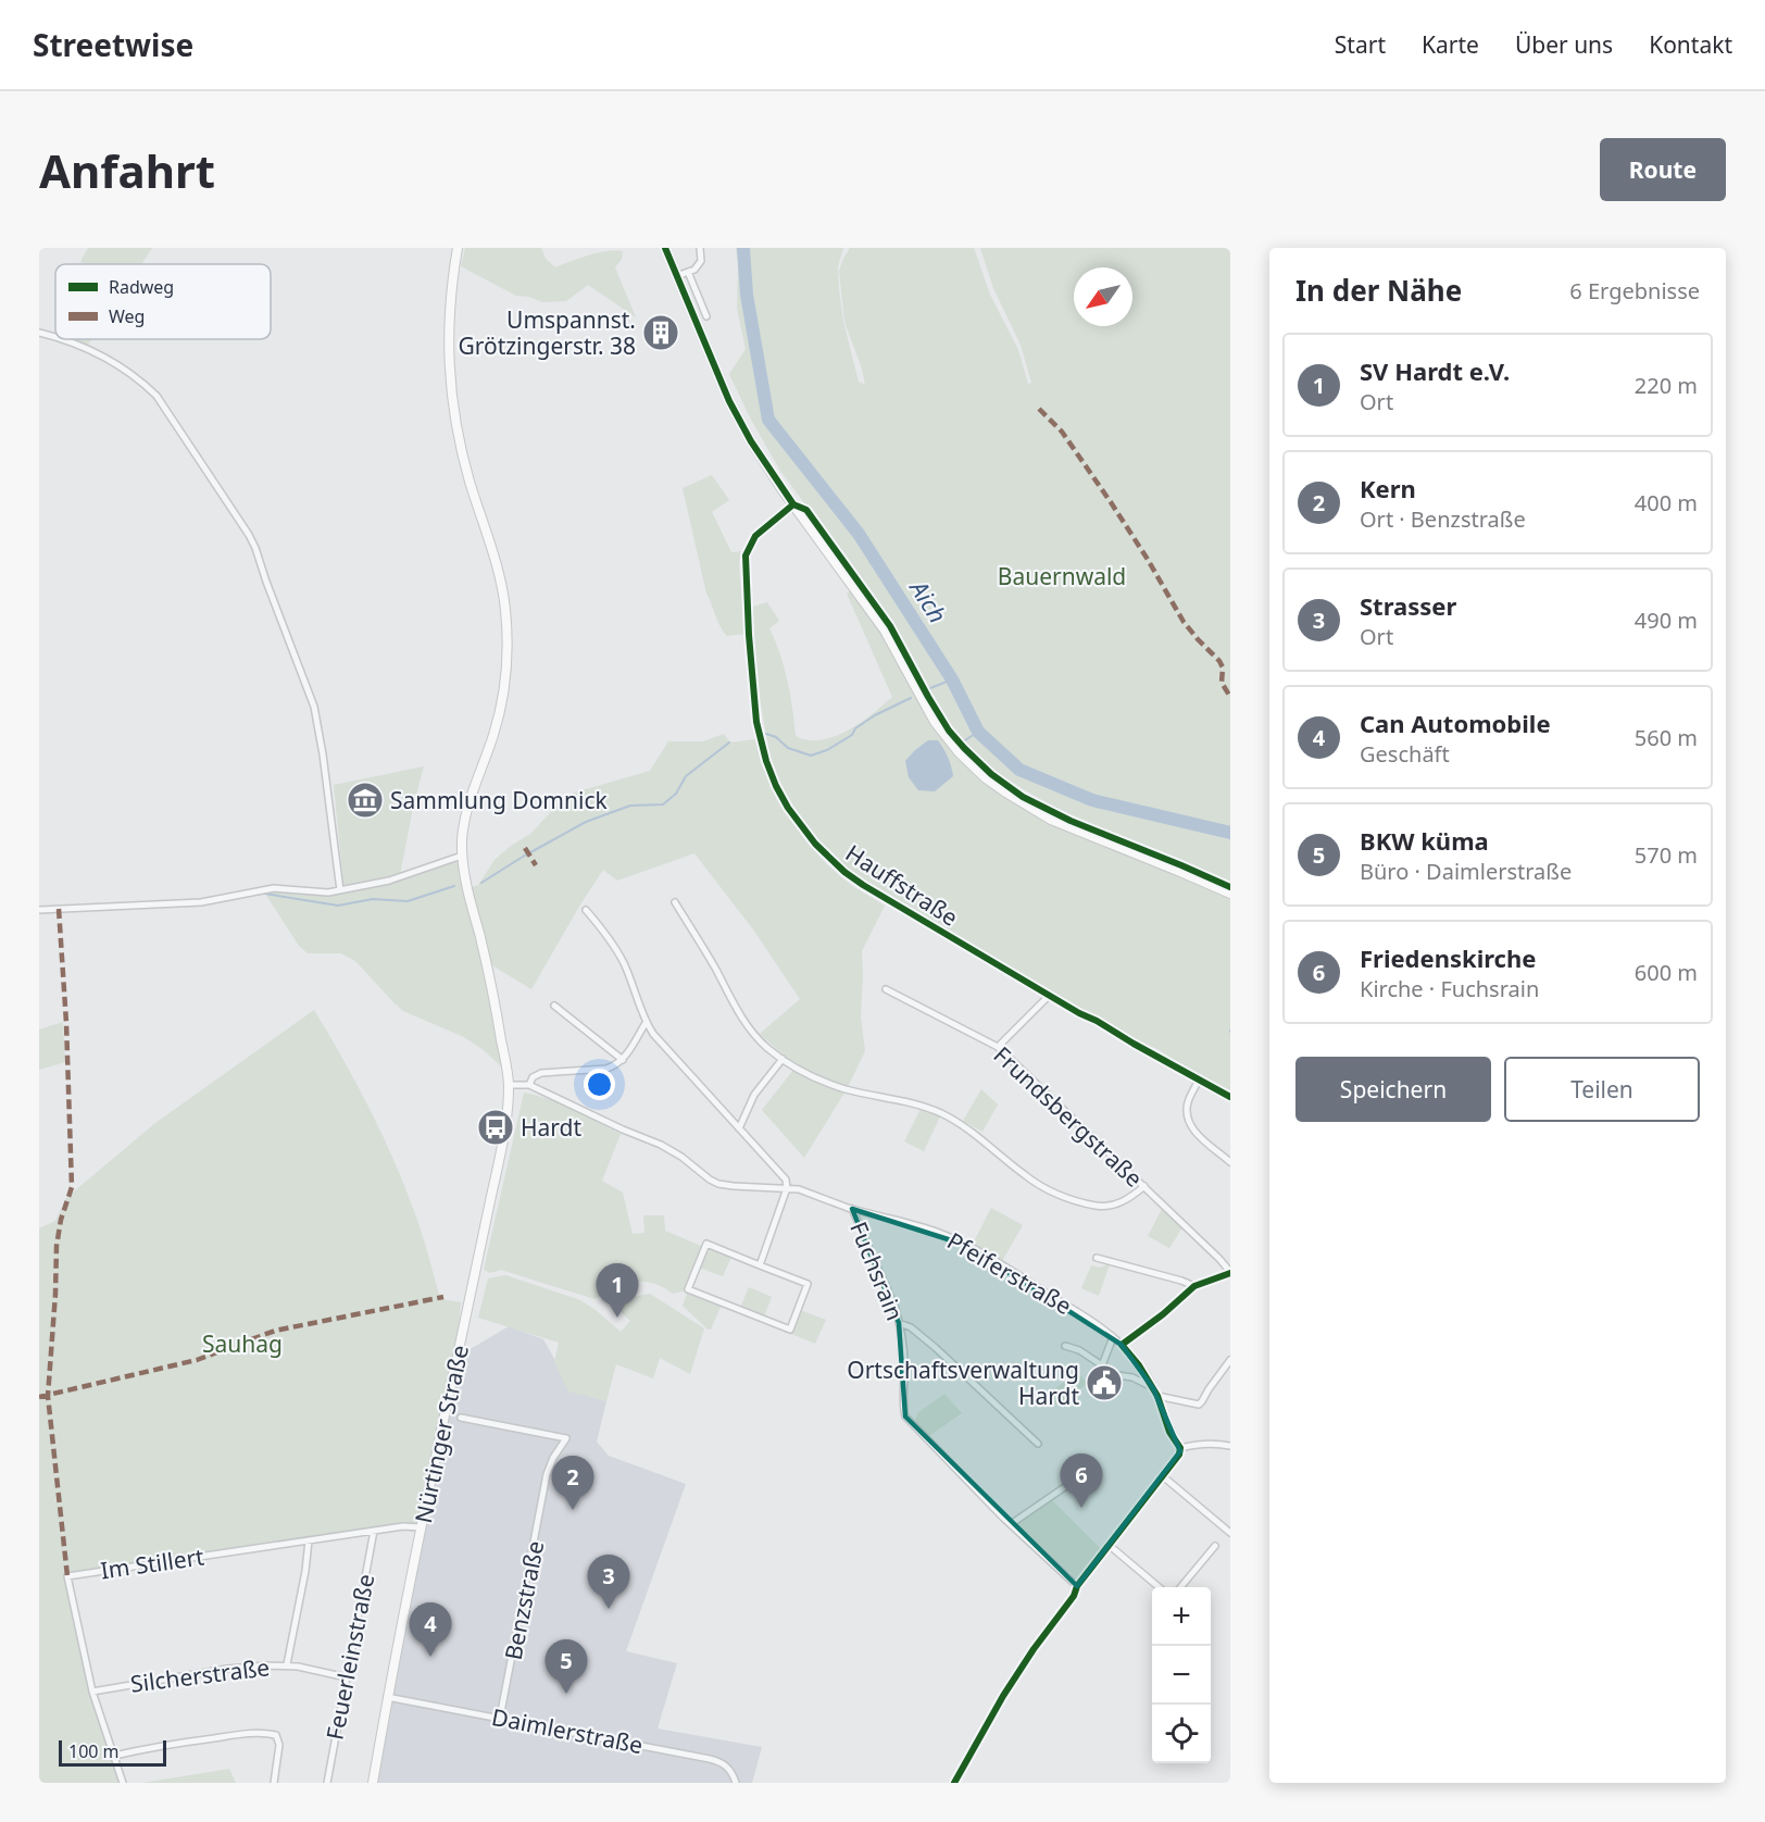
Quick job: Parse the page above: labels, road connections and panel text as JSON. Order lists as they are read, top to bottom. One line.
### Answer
{"streets":{"main road":["Nürtinger Straße"],"street":["Hauffstraße","Frundsbergstraße","Fuchsrain","Pfeiferstraße","Im Stillert","Benzstraße","Feuerleinstraße","Silcherstraße","Daimlerstraße"]},"crossings":[["Fuchsrain","Pfeiferstraße"],["Pfeiferstraße","Nürtinger Straße"],["Nürtinger Straße","Im Stillert"],["Nürtinger Straße","Daimlerstraße"],["Im Stillert","Feuerleinstraße"],["Im Stillert","Silcherstraße"],["Benzstraße","Daimlerstraße"],["Feuerleinstraße","Silcherstraße"]],"water":["Aich"],"parks":["Bauernwald","Sauhag"],"places":{"building":["Umspannst. Grötzingerstr. 38"],"museum":["Sammlung Domnick"],"bus stop":["Hardt"],"public building":["Ortschaftsverwaltung Hardt"]},"legend":["Radweg","Weg"],"scale_bar":"100 m","north":"bottom left","page":{"header":"Streetwise","nav":["Start","Karte","Über uns","Kontakt"],"buttons":["Route",["Speichern","Teilen"]],"title":"Anfahrt","heading":["In der Nähe","6 Ergebnisse"],"list":[{"mark":"1","name":"SV Hardt e.V.","note":"Ort","value":"220 m"},{"mark":"2","name":"Kern","note":"Ort · Benzstraße","value":"400 m"},{"mark":"3","name":"Strasser","note":"Ort","value":"490 m"},{"mark":"4","name":"Can Automobile","note":"Geschäft","value":"560 m"},{"mark":"5","name":"BKW küma","note":"Büro · Daimlerstraße","value":"570 m"},{"mark":"6","name":"Friedenskirche","note":"Kirche · Fuchsrain","value":"600 m"}],"pins":["1","6","2","3","4","5"],"map_buttons":["+","−"],"scale":"100 m"}}
